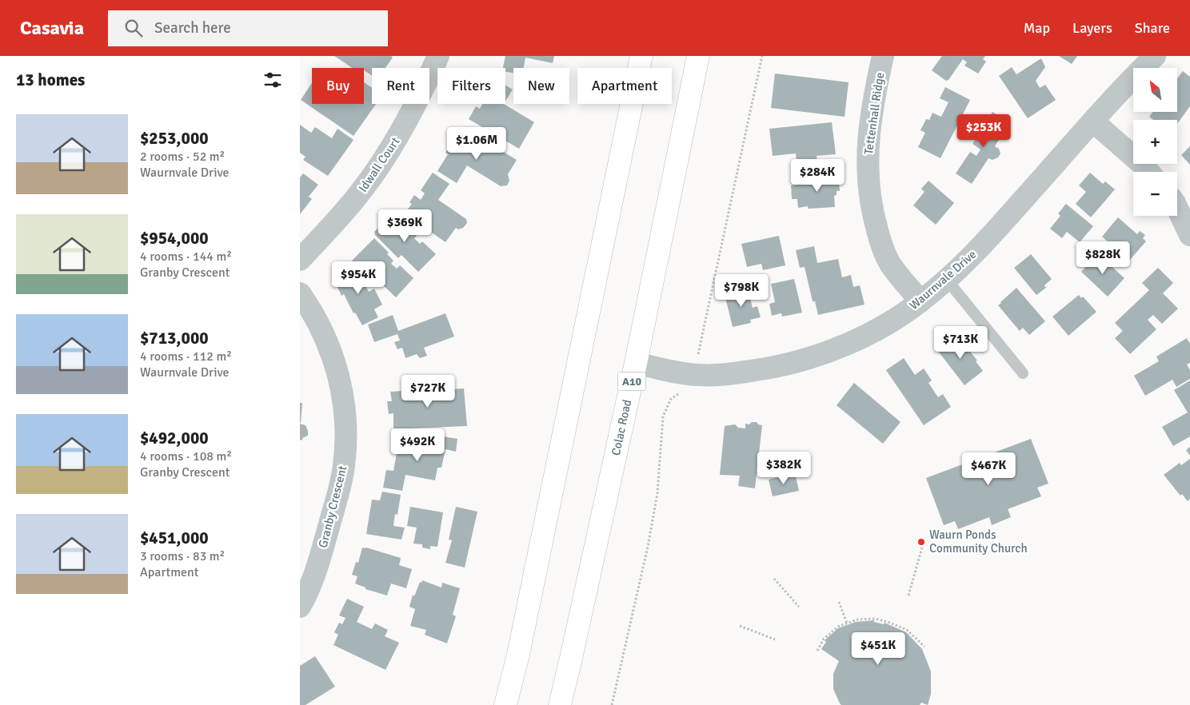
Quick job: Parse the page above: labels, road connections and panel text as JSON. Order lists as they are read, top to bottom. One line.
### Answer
{"streets":{"highway":["A10","Colac Road"],"street":["Tettenhall Ridge","Idwall Court","Waurnvale Drive","Granby Crescent"]},"crossings":[["Tettenhall Ridge","Waurnvale Drive"],["Waurnvale Drive","Colac Road"]],"places":["Waurn Ponds Community Church"],"north":"top left","page":{"header":"Casavia","search":"Search here","nav":["Map","Layers","Share"],"heading":"13 homes","map_buttons":["+","−"],"chip":["Buy","Rent","Filters","New","Apartment"],"list":[{"name":"$253,000","note":"2 rooms · 52 m² · Waurnvale Drive"},{"name":"$954,000","note":"4 rooms · 144 m² · Granby Crescent"},{"name":"$713,000","note":"4 rooms · 112 m² · Waurnvale Drive"},{"name":"$492,000","note":"4 rooms · 108 m² · Granby Crescent"},{"name":"$451,000","note":"3 rooms · 83 m² · Apartment"}],"price":["$253K","$1.06M","$284K","$369K","$828K","$954K","$798K","$713K","$727K","$492K","$382K","$467K","$451K"]}}
